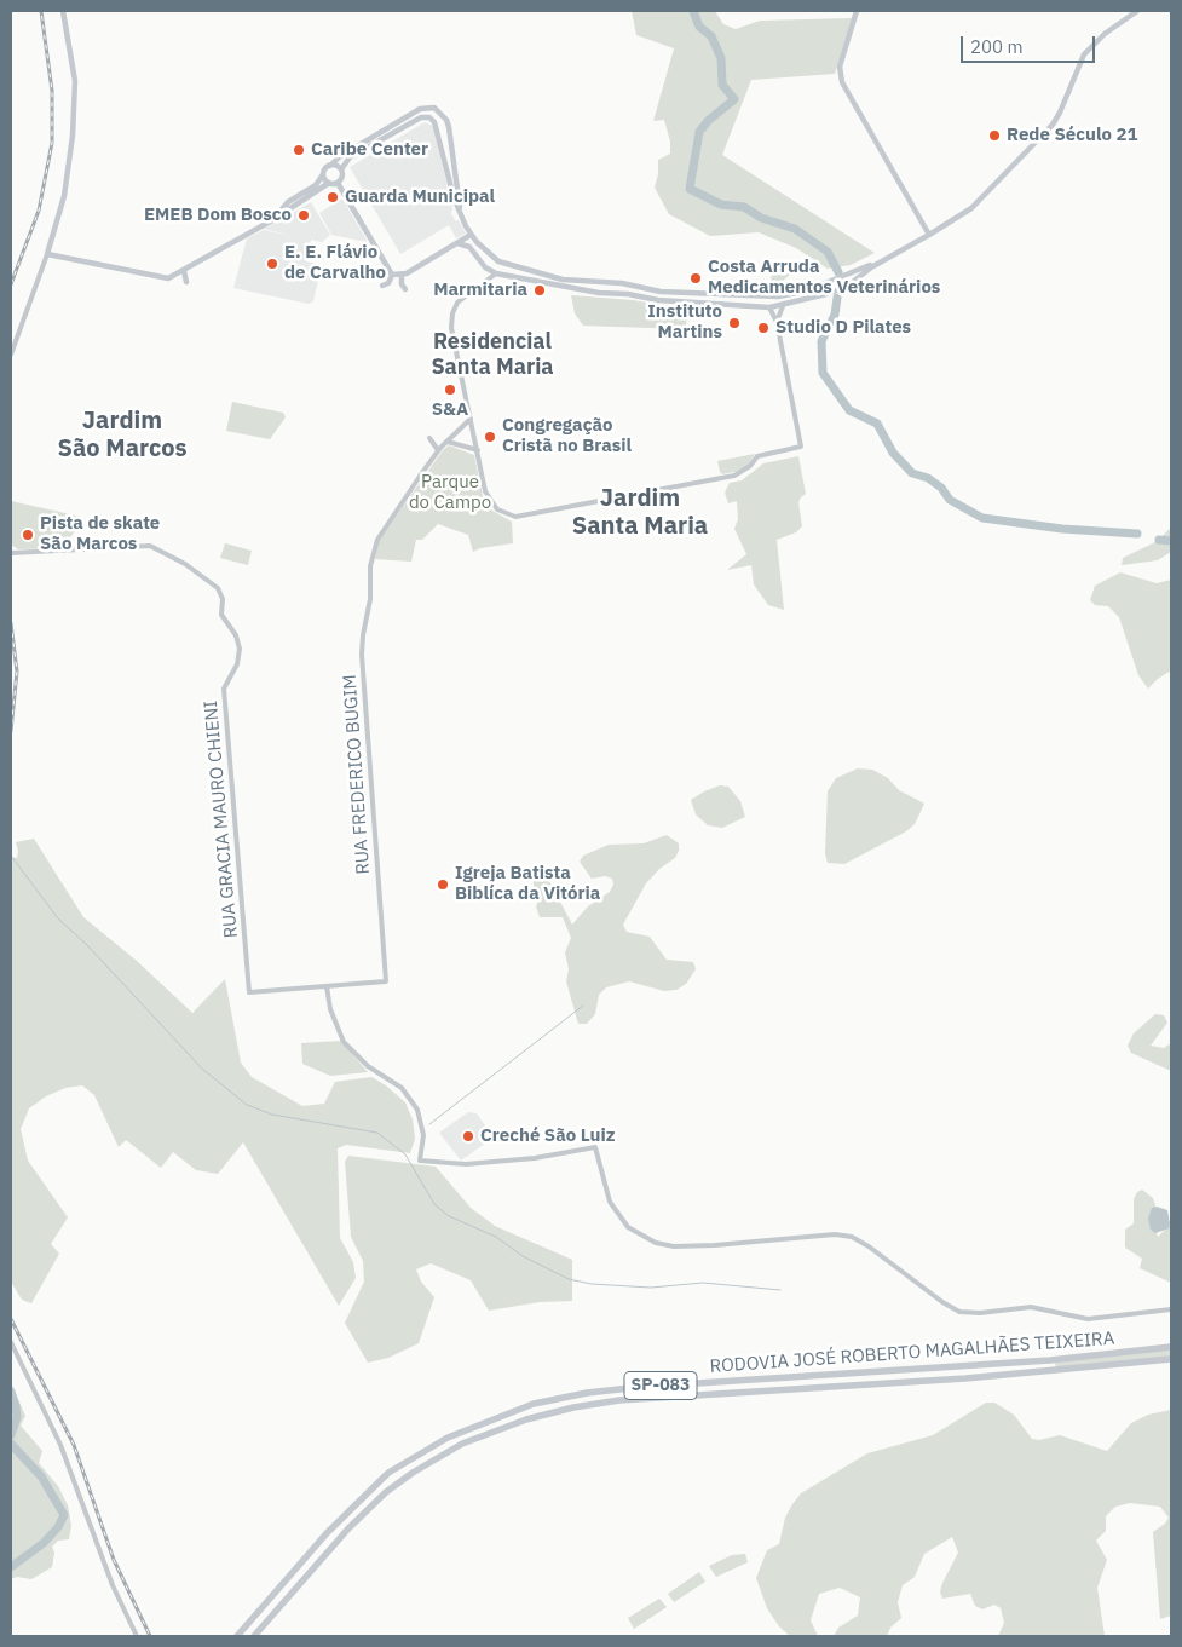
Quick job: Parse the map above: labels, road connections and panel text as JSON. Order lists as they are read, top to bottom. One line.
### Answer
{"streets":{"highway":["RODOVIA JOSÉ ROBERTO MAGALHÃES TEIXEIRA","SP-083"],"street":["RUA FREDERICO BUGIM","RUA GRACIA MAURO CHIENI"]},"crossings":[["RUA FREDERICO BUGIM","RUA GRACIA MAURO CHIENI"]],"districts":["Residencial Santa Maria","Jardim São Marcos","Jardim Santa Maria"],"parks":["Parque do Campo"],"places":["Rede Século 21","Caribe Center","Guarda Municipal","EMEB Dom Bosco","E. E. Flávio de Carvalho","Costa Arruda Medicamentos Veterinários","Marmitaria","Instituto Martins","Studio D Pilates","S&A","Congregação Cristã no Brasil","Pista de skate São Marcos","Igreja Batista Biblíca da Vitória","Creché São Luiz"],"scale_bar":"200 m"}
